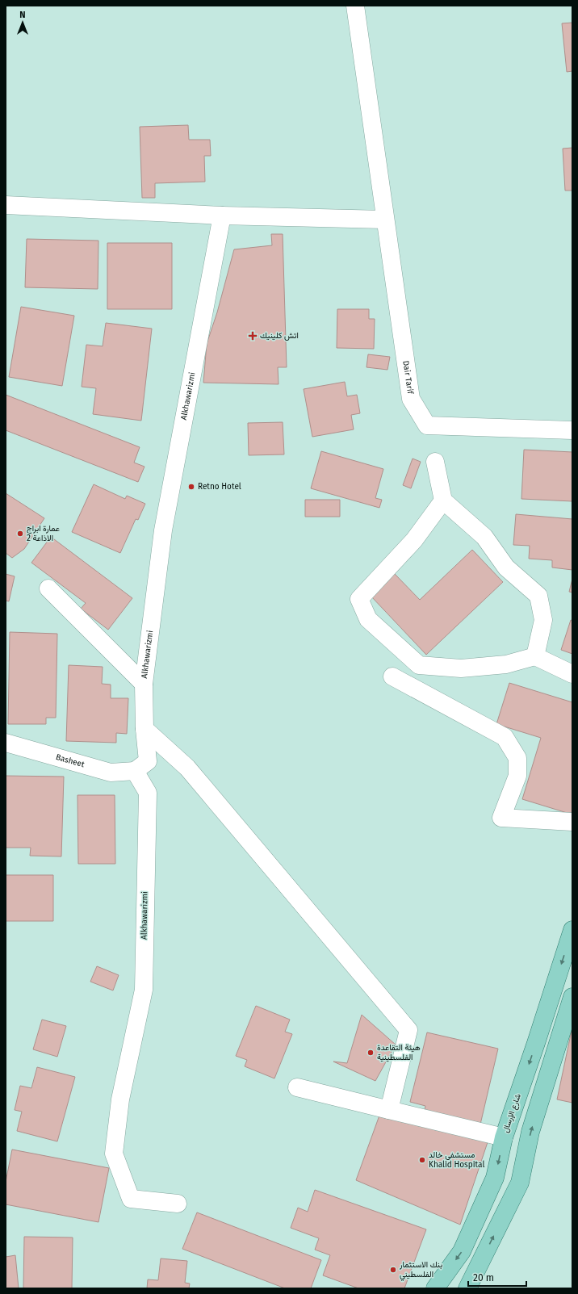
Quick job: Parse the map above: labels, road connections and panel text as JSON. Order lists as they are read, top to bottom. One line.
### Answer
{"streets":{"main road":["شارع الإرسال"],"street":["Dair Tarif","Alkhawarizmi","Basheet"]},"crossings":[["Alkhawarizmi","Basheet"]],"places":{"health":["اتش كلينيك"],"other":["Retno Hotel","عمارة ابراج الاذاعة 2","هيئة التقاعدة الفلسطينية","مستشفى خالد Khalid Hospital","بنك الاستثمار الفلسطيني"]},"scale_bar":"20 m","north":"top"}
